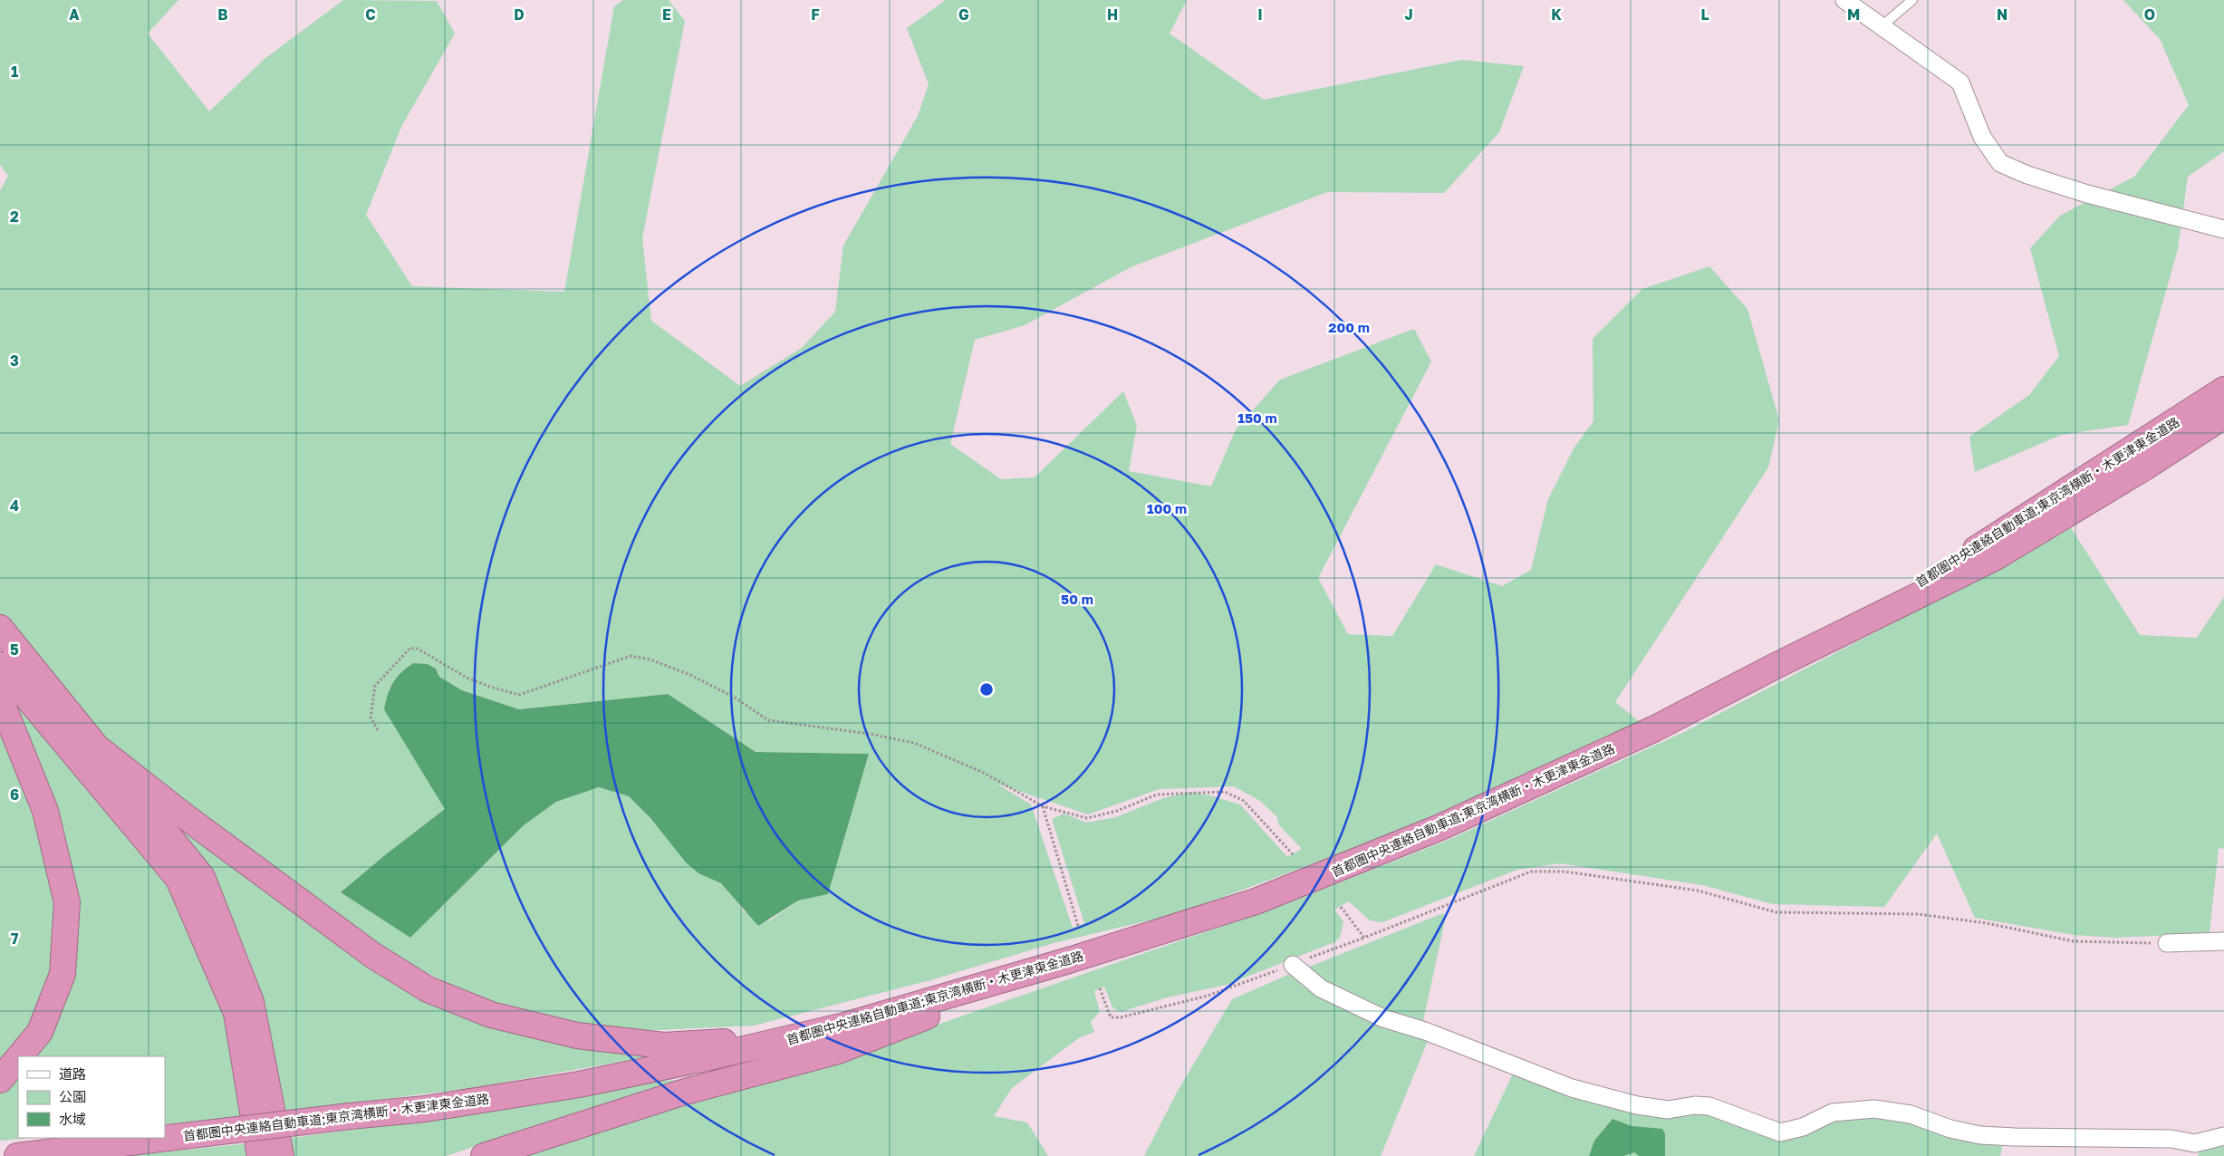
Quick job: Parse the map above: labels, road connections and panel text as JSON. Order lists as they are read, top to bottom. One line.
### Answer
{"streets":{"highway":["首都圏中央連絡自動車道;東京湾横断・木更津東金道路"]},"legend":["道路","公園","水域"],"grid":{"columns":["A","B","C","D","E","F","G","H","I","J","K","L","M","N","O"],"rows":["1","2","3","4","5","6","7"]},"rings":["200 m","150 m","100 m","50 m"]}
